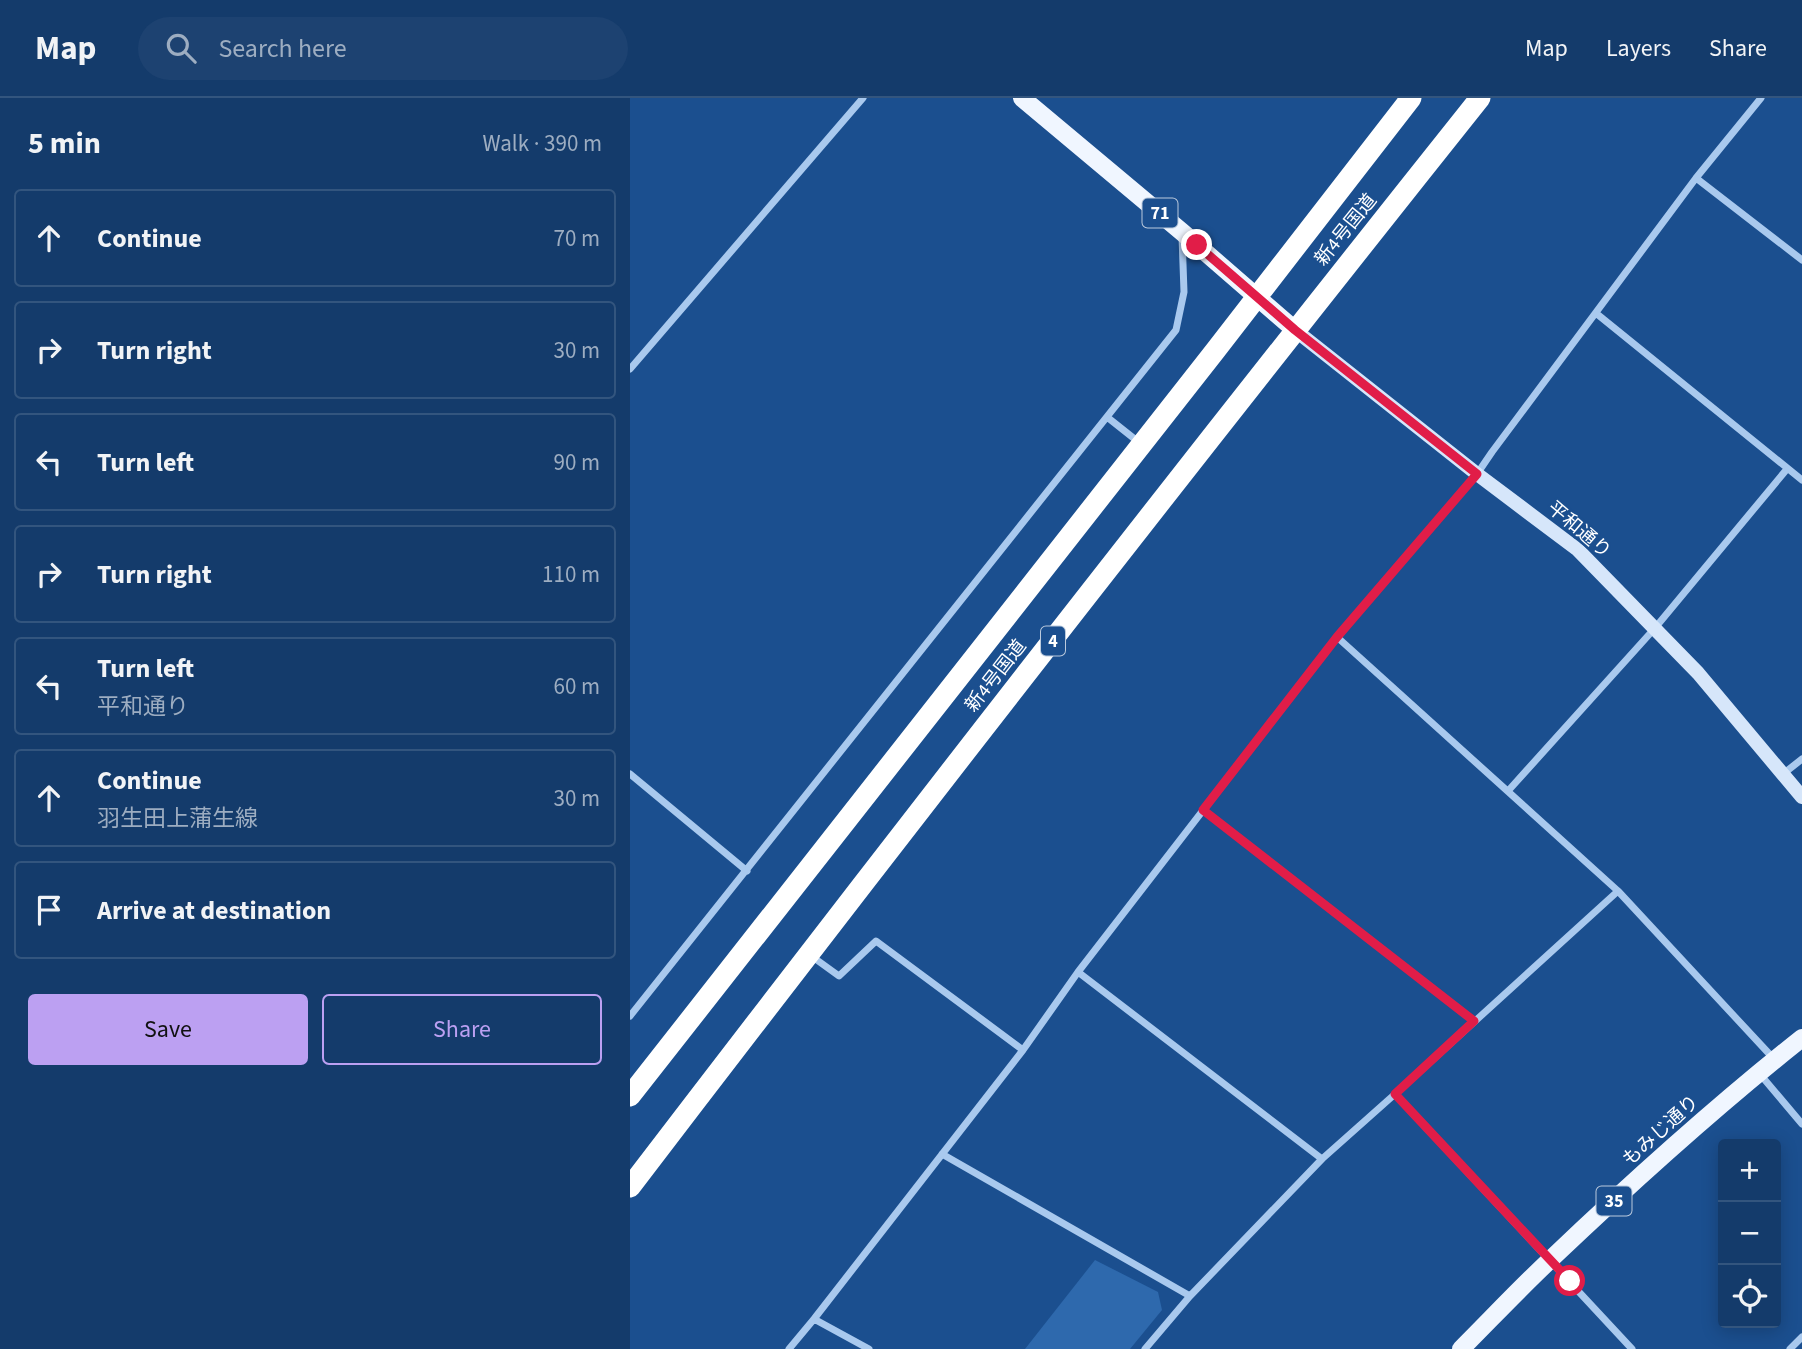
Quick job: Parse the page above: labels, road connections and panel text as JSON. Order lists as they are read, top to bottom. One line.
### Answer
{"streets":{"highway":["新4号国道","4"],"main road":["71","もみじ通り","35"],"street":["平和通り"]},"crossings":[["71","新4号国道"],["71","平和通り"],["新4号国道","平和通り"]],"page":{"header":"Map","search":"Search here","nav":["Map","Layers","Share"],"heading":["5 min","Walk · 390 m"],"list":[["Continue","70 m"],["Turn right","30 m"],["Turn left","90 m"],["Turn right","110 m"],["Turn left","平和通り","60 m"],["Continue","羽生田上蒲生線","30 m"],"Arrive at destination"],"buttons":["Save","Share"],"map_buttons":["+","−"]}}
